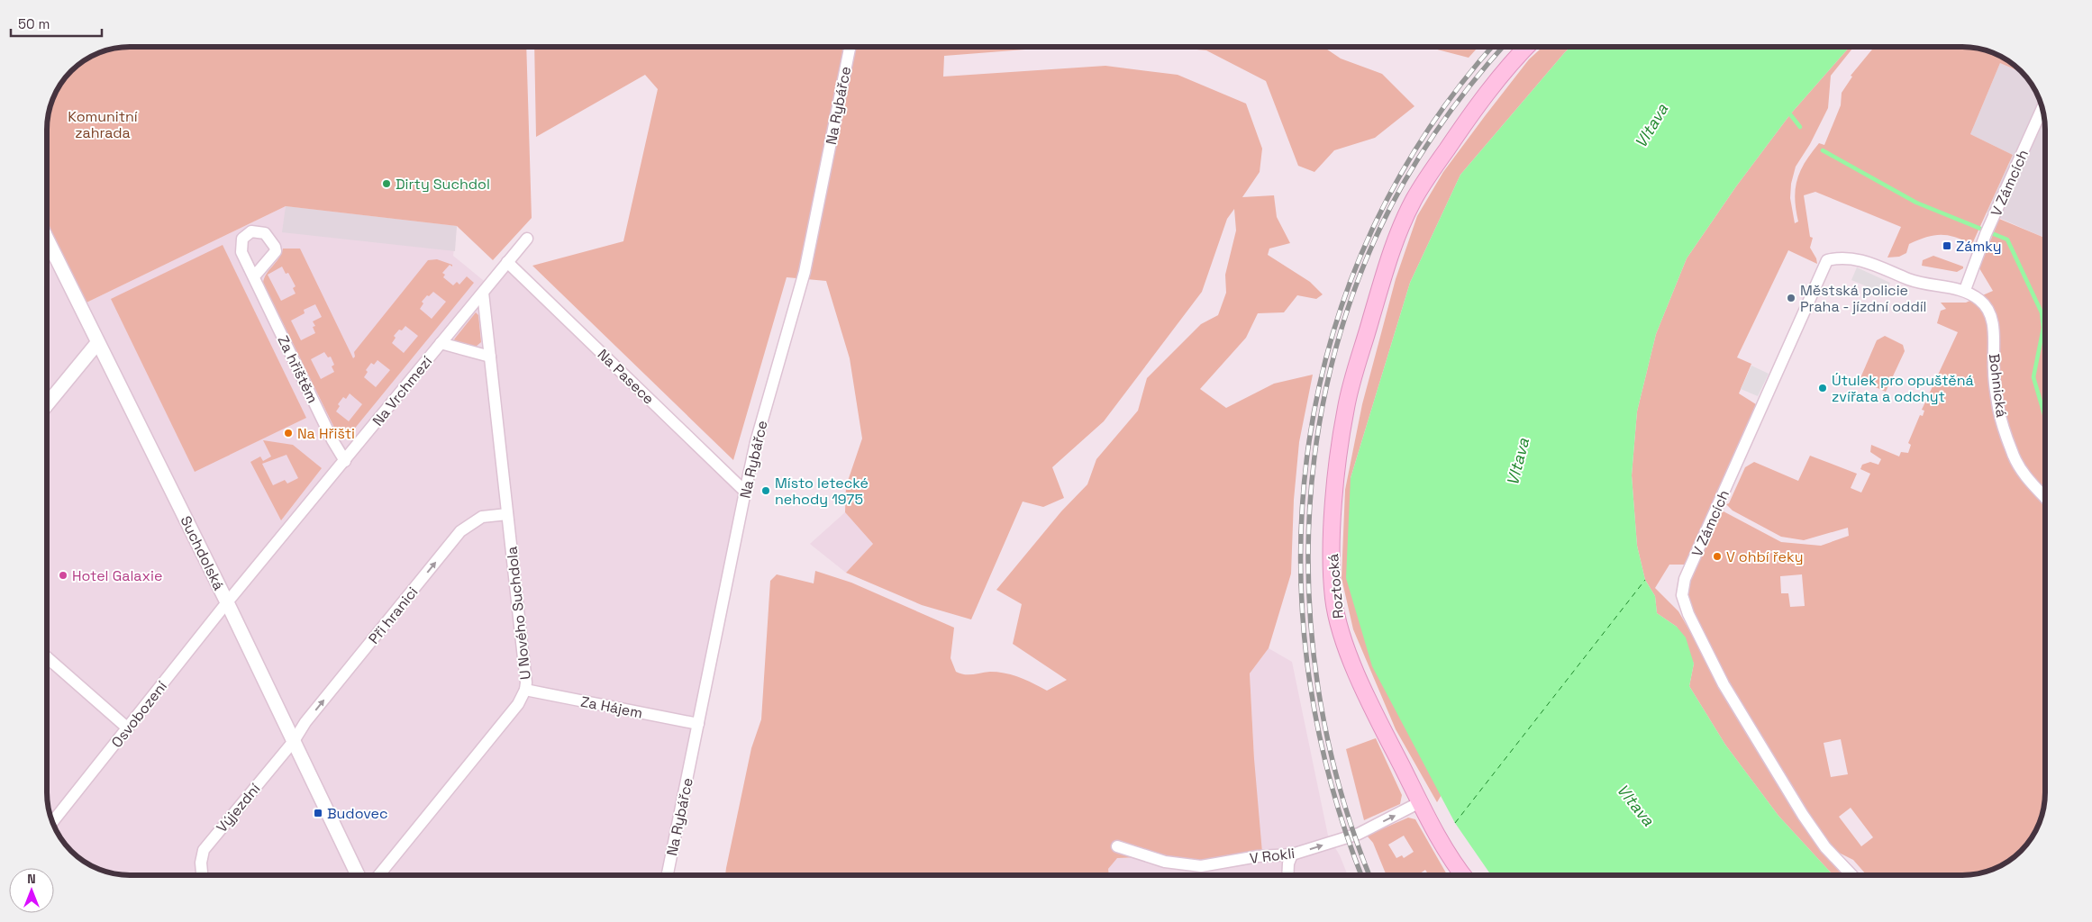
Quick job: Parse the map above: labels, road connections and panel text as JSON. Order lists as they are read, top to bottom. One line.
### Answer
{"streets":{"main road":["Roztocká"],"street":["Na Rybářce","V Zámcích","Za hřištěm","Na Pasece","Bohnická","Na Vrchmezí","Suchdolská","U Nového Suchdola","Při hranici","Za Hájem","Osvobození","Výjezdní","V Rokli"]},"crossings":[["Na Rybářce","Na Pasece"],["Na Rybářce","Za Hájem"],["V Zámcích","Bohnická"],["Za hřištěm","Na Vrchmezí"],["Na Pasece","Na Vrchmezí"],["Na Vrchmezí","Suchdolská"],["Na Vrchmezí","U Nového Suchdola"],["Na Vrchmezí","Osvobození"],["Suchdolská","Při hranici"],["Suchdolská","Osvobození"],["Suchdolská","Výjezdní"],["Roztocká","V Rokli"],["U Nového Suchdola","Při hranici"],["U Nového Suchdola","Za Hájem"],["Při hranici","Výjezdní"]],"one_way":["Při hranici","V Rokli"],"water":["Vltava"],"parks":["Komunitní zahrada"],"places":{"other":["Dirty Suchdol","Městská policie Praha - jízdní oddíl","Útulek pro opuštěná zvířata a odchyt","Na Hřišti","Místo letecké nehody 1975","V ohbí řeky","Hotel Galaxie"],"transit":["Zámky","Budovec"]},"scale_bar":"50 m","north":"top"}
